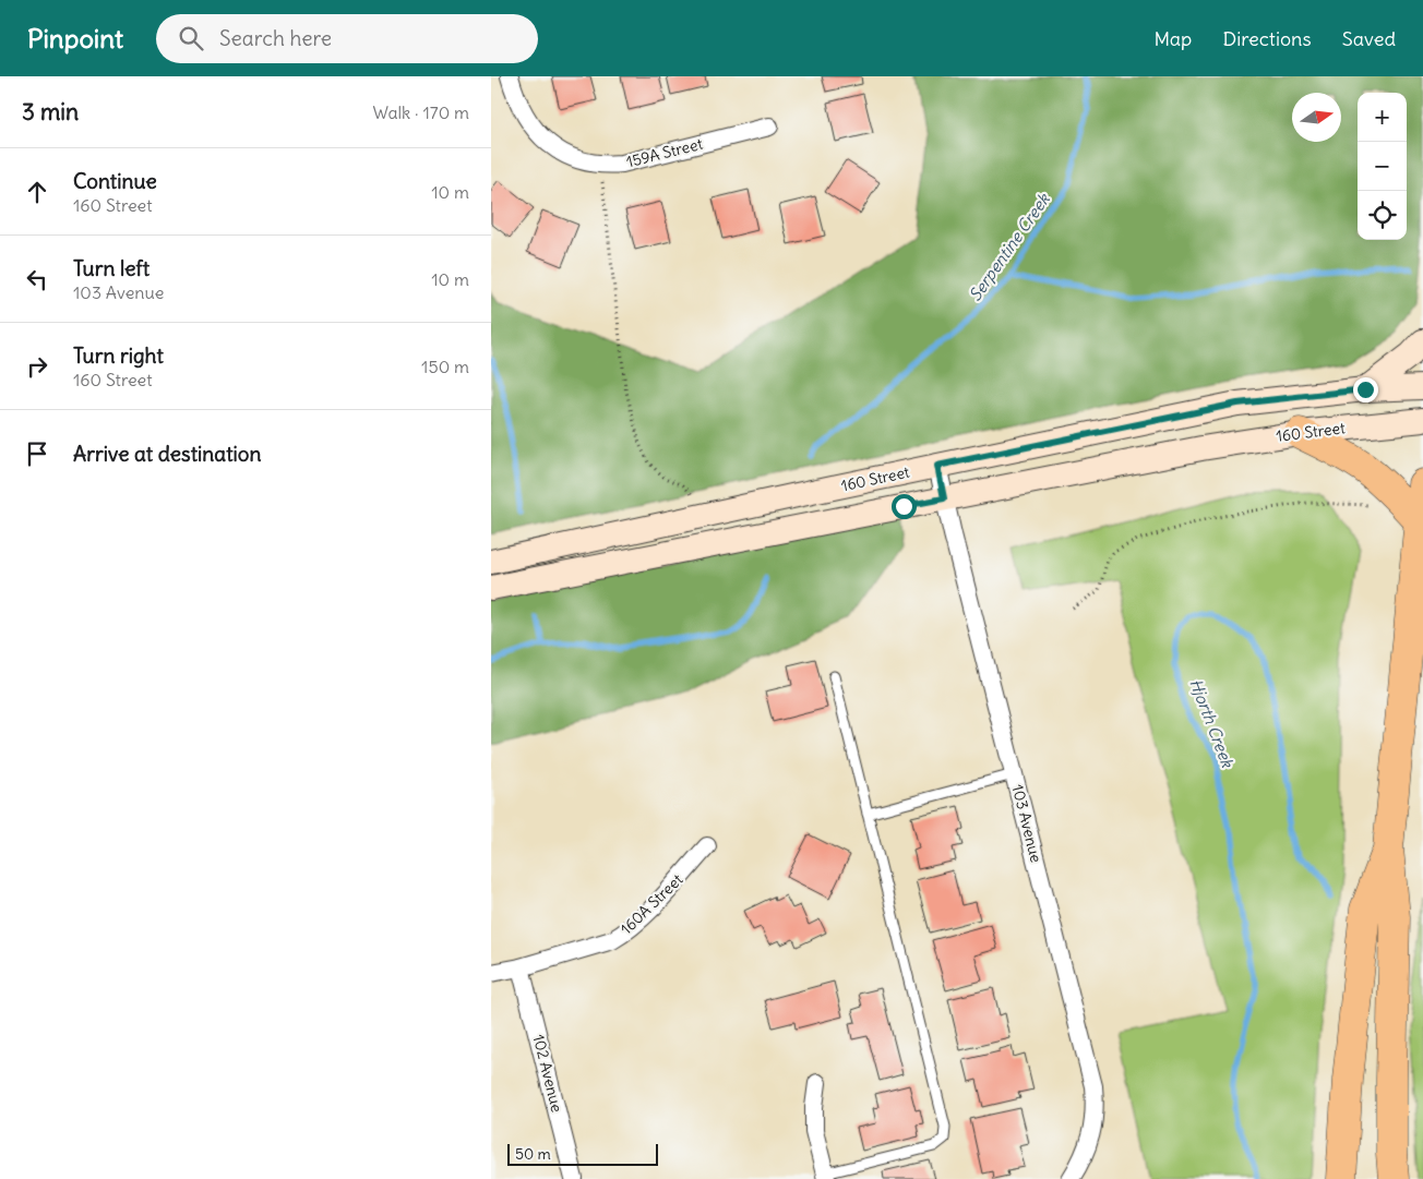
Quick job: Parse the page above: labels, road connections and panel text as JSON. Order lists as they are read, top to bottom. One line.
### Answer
{"streets":{"main road":["160 Street"],"street":["159A Street","103 Avenue","160A Street","102 Avenue"]},"crossings":[["160 Street","103 Avenue"],["160A Street","102 Avenue"]],"water":["Serpentine Creek","Hjorth Creek"],"scale_bar":"50 m","north":"right","page":{"header":"Pinpoint","search":"Search here","nav":["Map","Directions","Saved"],"heading":["3 min","Walk · 170 m"],"map_buttons":["+","−"],"list":[["Continue","160 Street","10 m"],["Turn left","103 Avenue","10 m"],["Turn right","160 Street","150 m"],"Arrive at destination"],"scale":"50 m"}}
